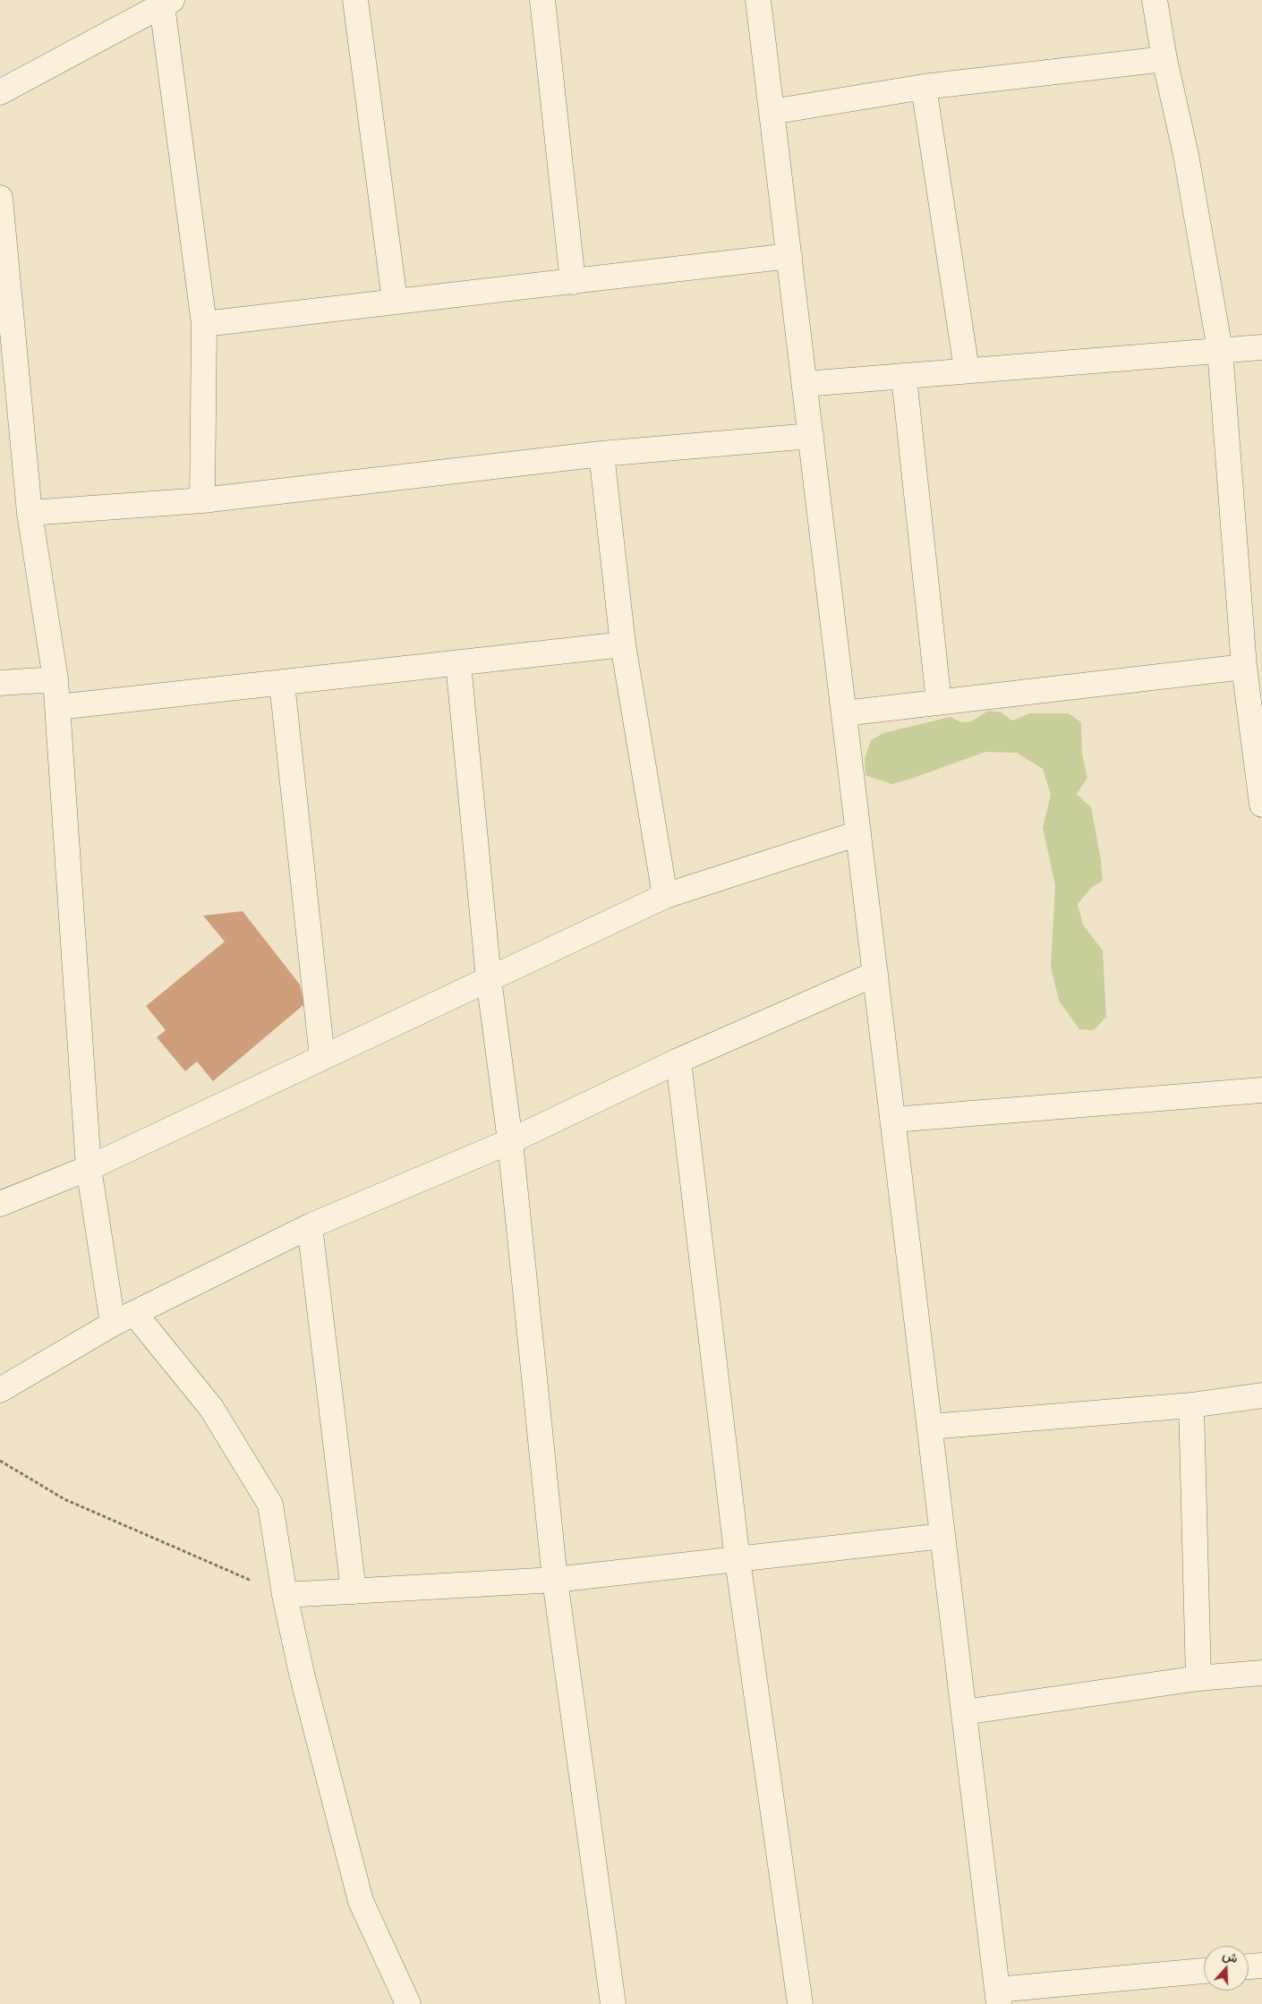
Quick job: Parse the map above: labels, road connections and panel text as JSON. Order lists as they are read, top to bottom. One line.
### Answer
{"north":"top"}
